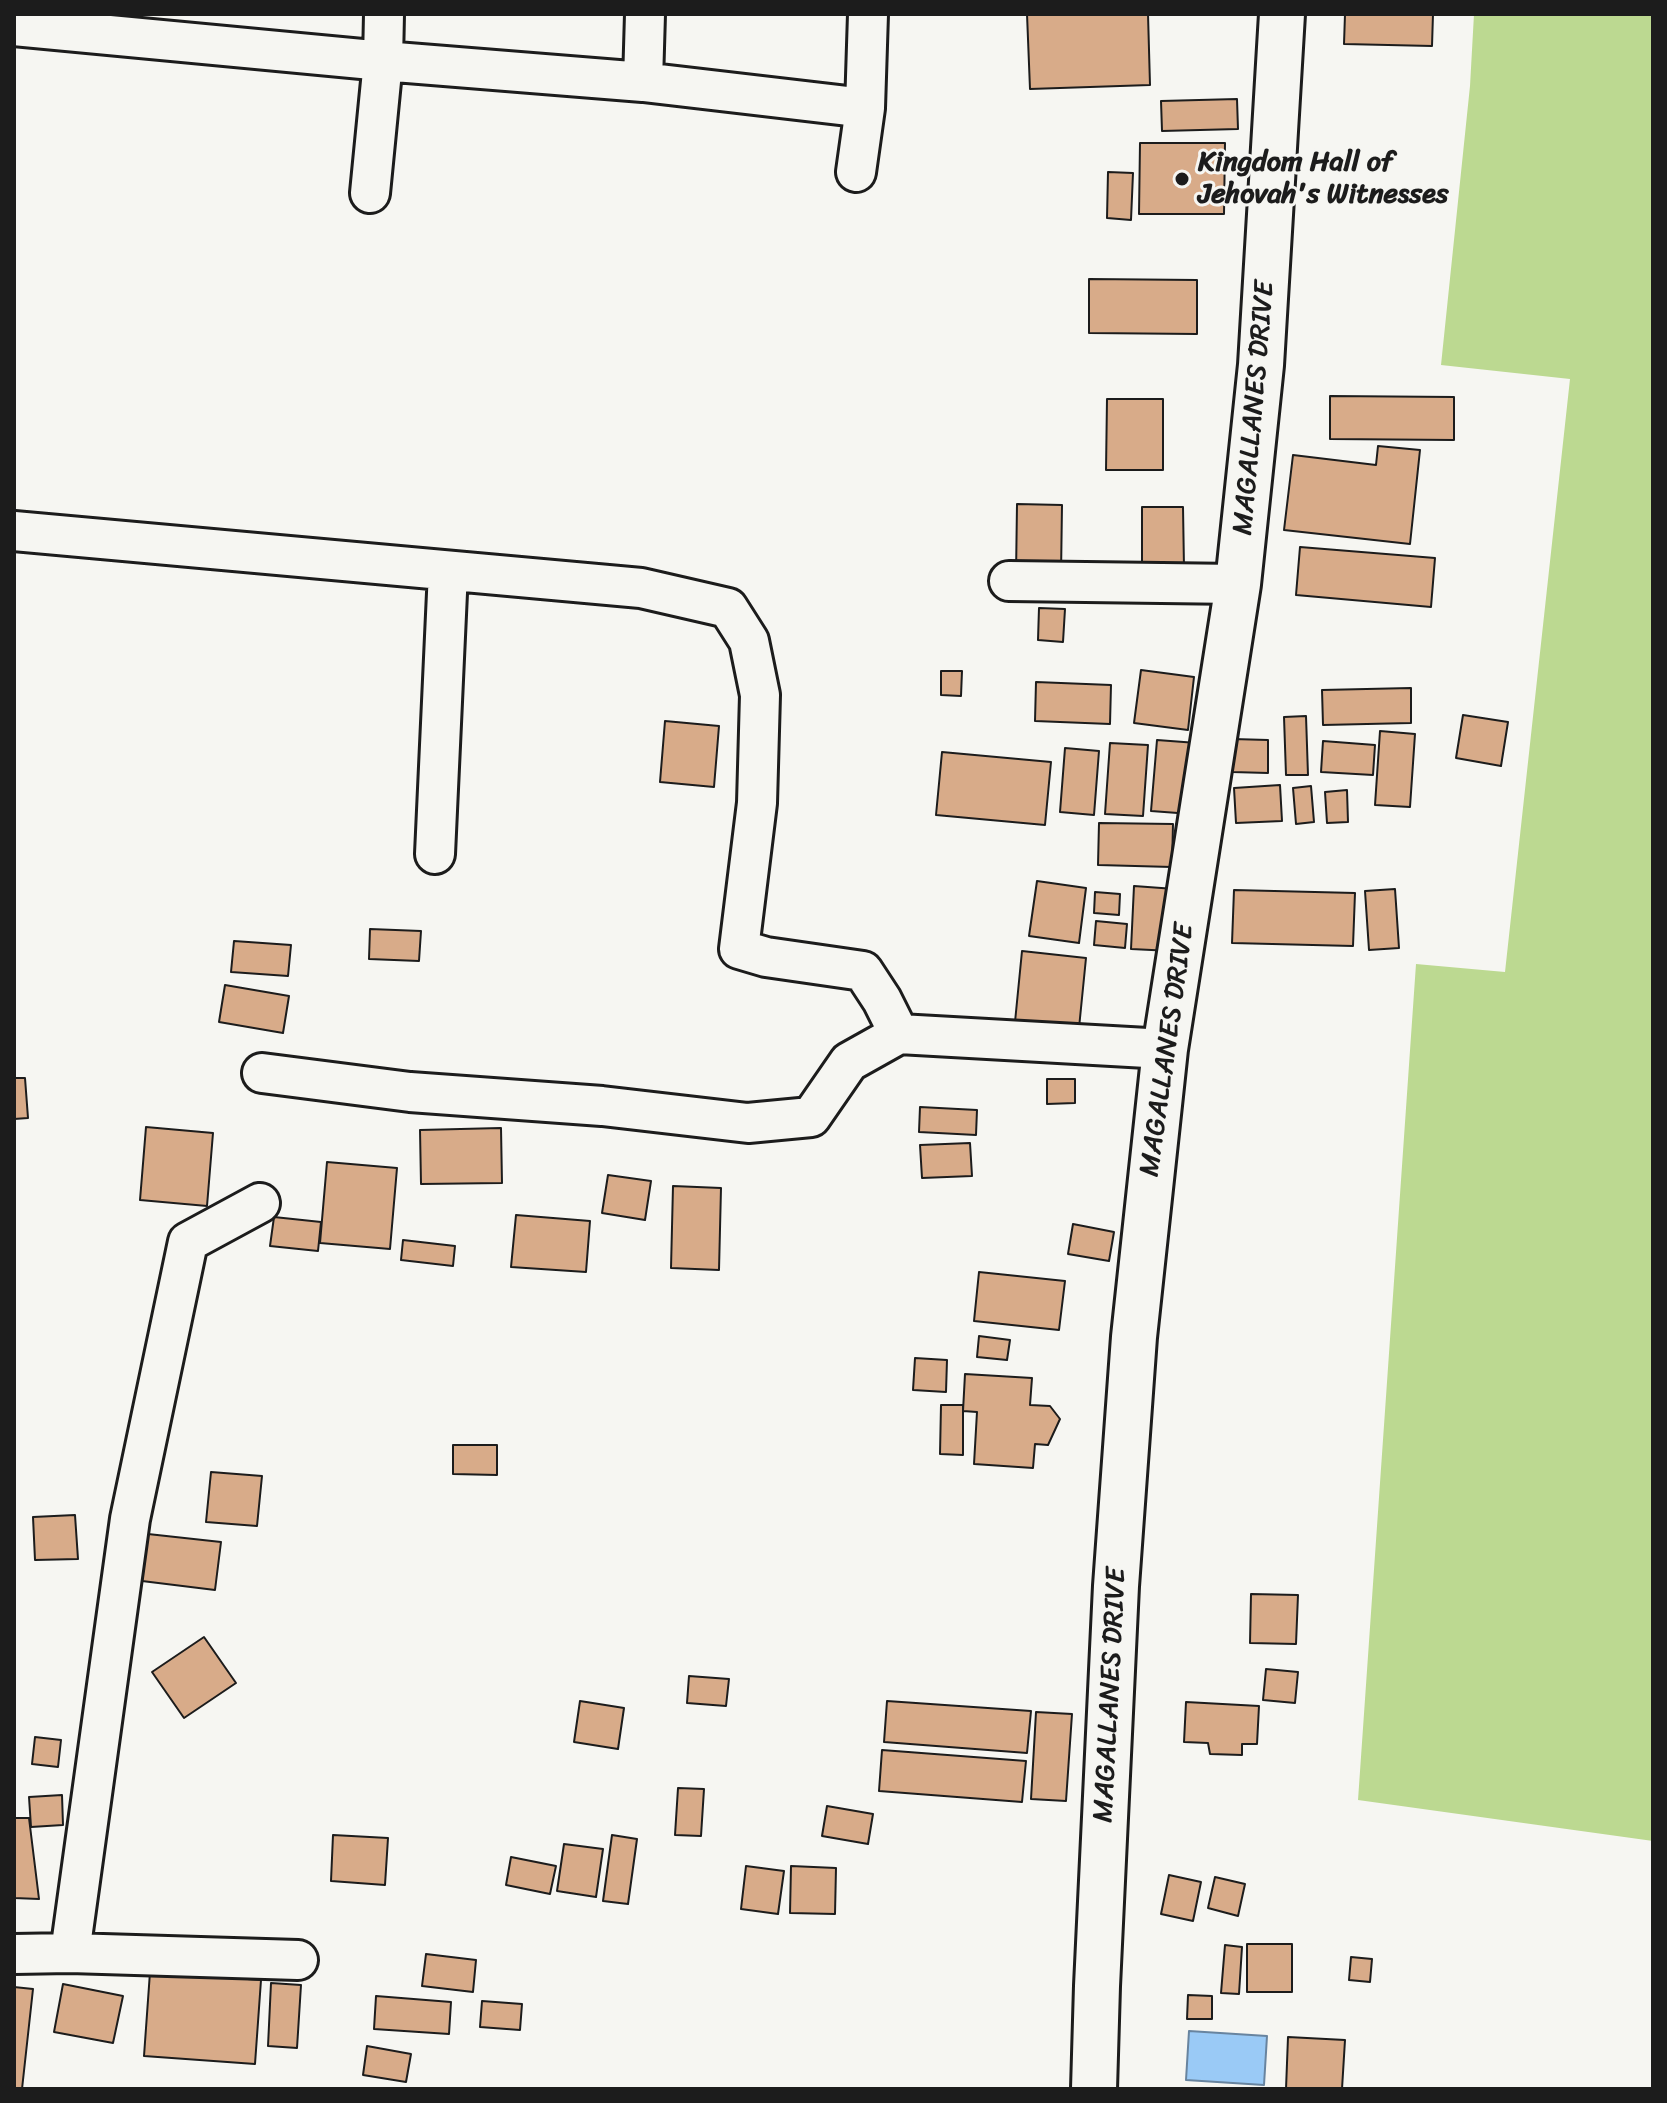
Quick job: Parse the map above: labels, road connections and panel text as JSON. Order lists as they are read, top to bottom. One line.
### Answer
{"streets":{"street":["MAGALLANES DRIVE"]},"places":["Kingdom Hall of Jehovah's Witnesses"]}
